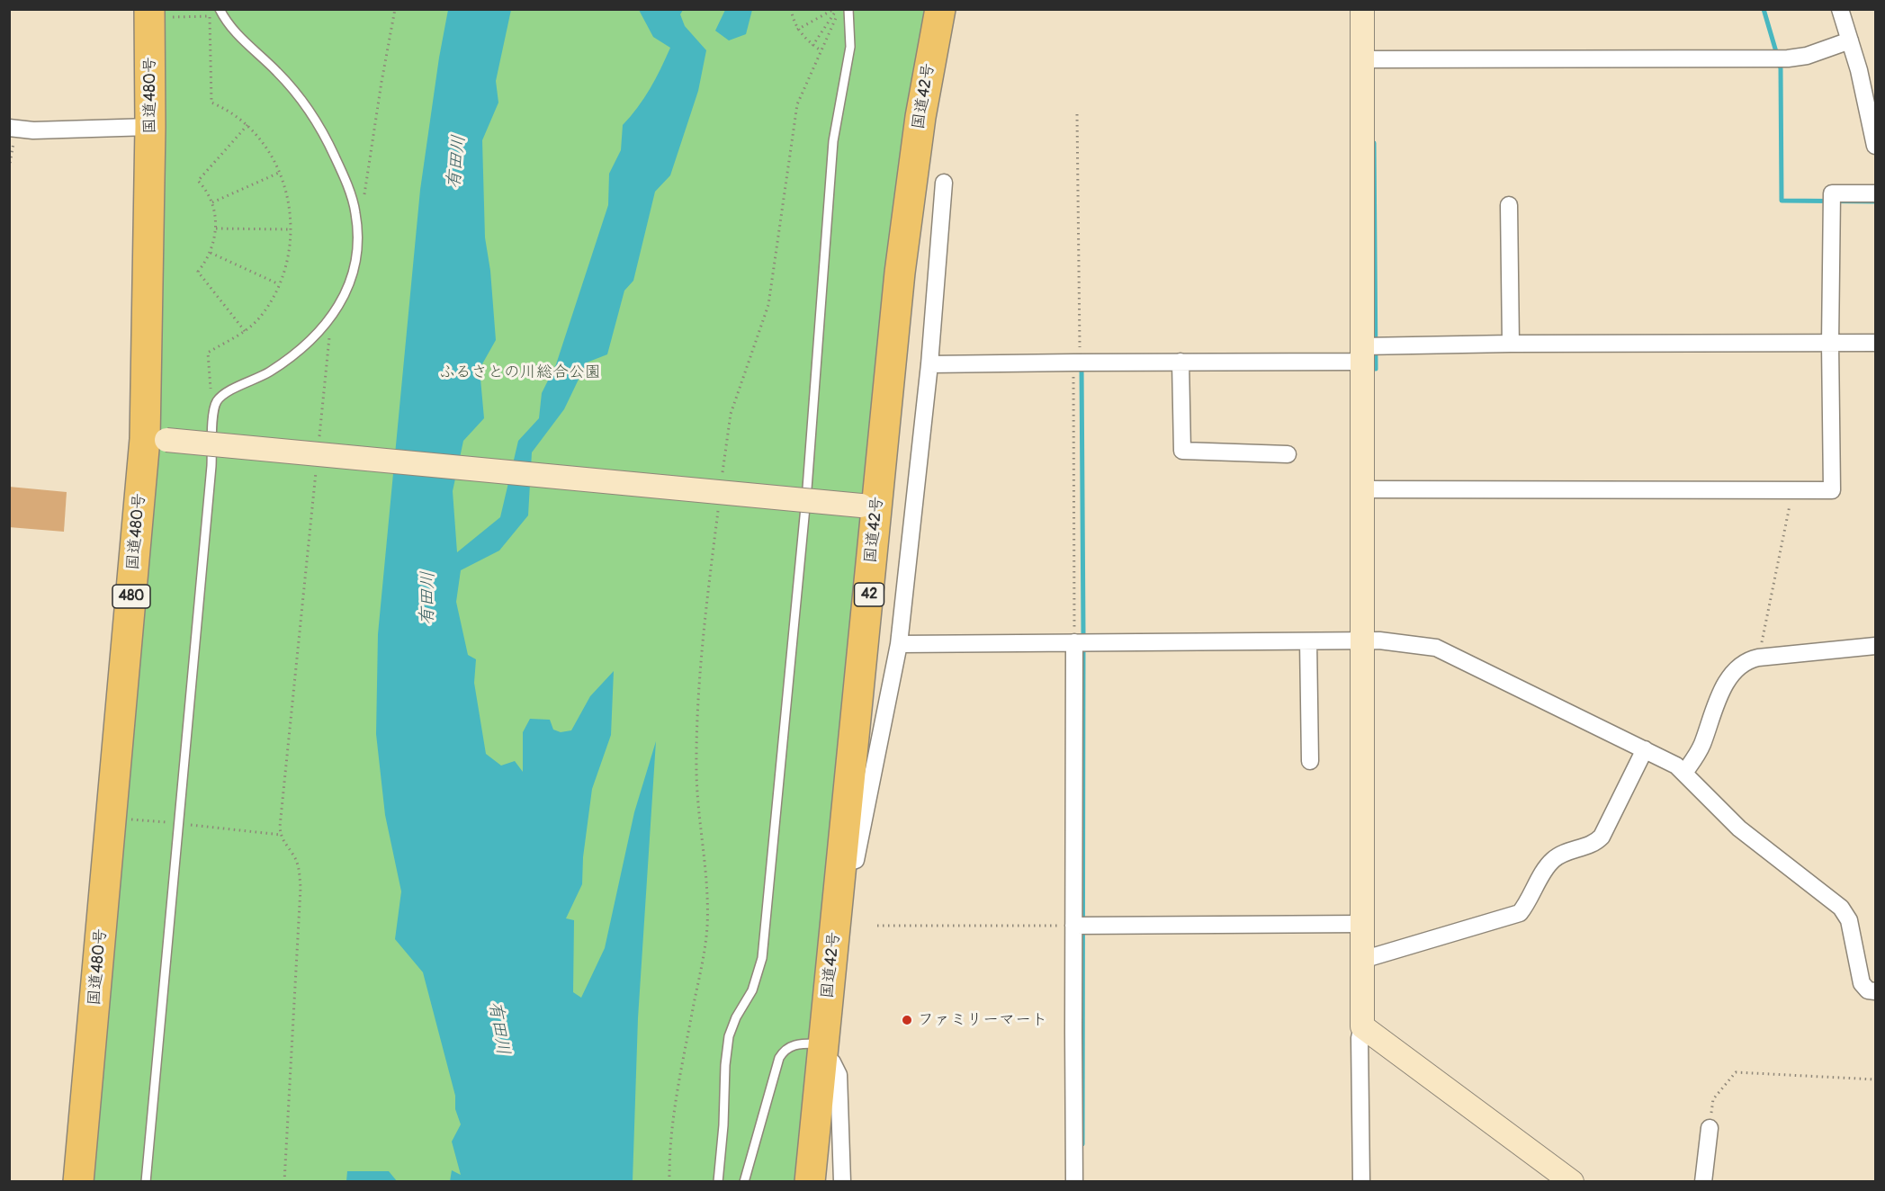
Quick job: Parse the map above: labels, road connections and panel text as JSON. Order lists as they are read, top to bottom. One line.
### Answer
{"streets":{"highway":["国道480号","国道42号","42","480"]},"water":["有田川"],"parks":["ふるさとの川総合公園"],"places":["ファミリーマート"]}
